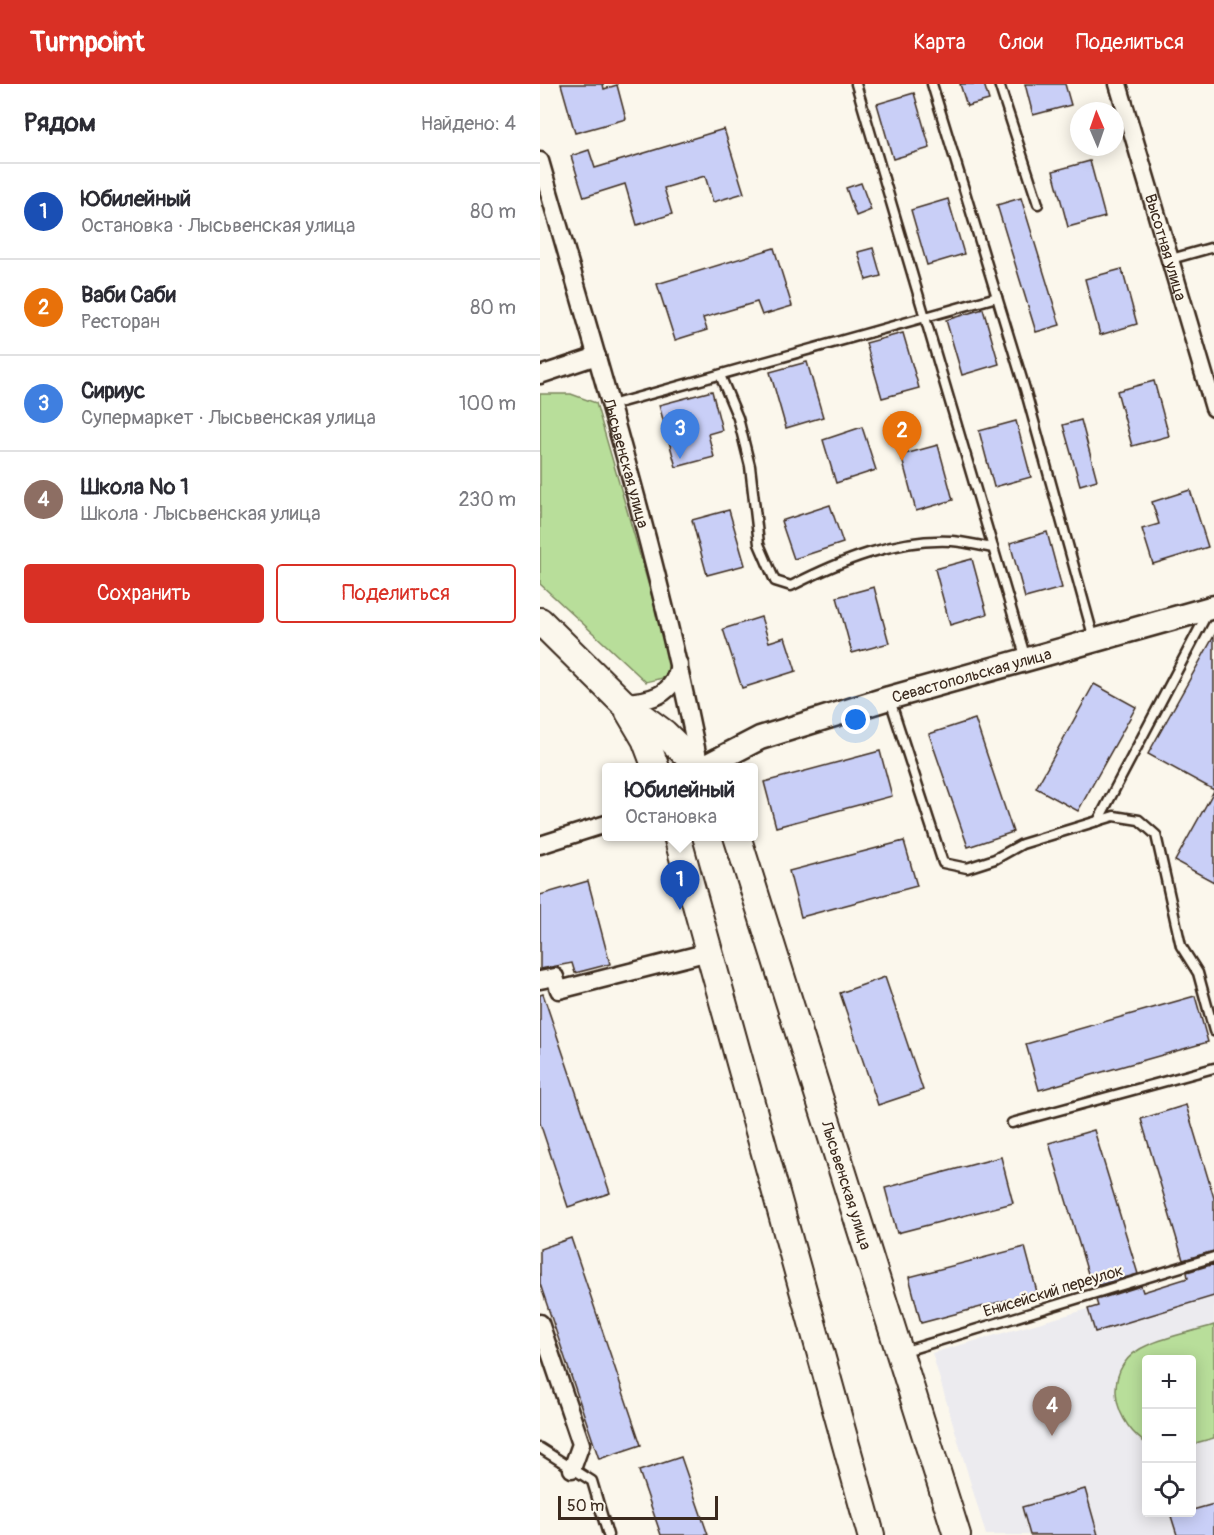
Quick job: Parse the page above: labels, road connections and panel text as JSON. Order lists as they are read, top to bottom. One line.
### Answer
{"streets":{"main road":["Лысьвенская улица"],"street":["Высотная улица","Севастопольская улица"],"lane":["Енисейский переулок"]},"crossings":[["Лысьвенская улица","Енисейский переулок"]],"scale_bar":"50 m","north":"top","page":{"header":"Turnpoint","nav":["Карта","Слои","Поделиться"],"heading":["Рядом","Найдено: 4"],"list":[{"mark":"1","name":"Юбилейный","note":"Остановка · Лысьвенская улица","value":"80 m"},{"mark":"2","name":"Ваби Саби","note":"Ресторан","value":"80 m"},{"mark":"3","name":"Сириус","note":"Супермаркет · Лысьвенская улица","value":"100 m"},{"mark":"4","name":"Школа № 1","note":"Школа · Лысьвенская улица","value":"230 m"}],"pins":["3","2","1","4"],"buttons":["Сохранить","Поделиться"],"popup":["Юбилейный","Остановка"],"map_buttons":["+","−"],"scale":"50 m"}}
